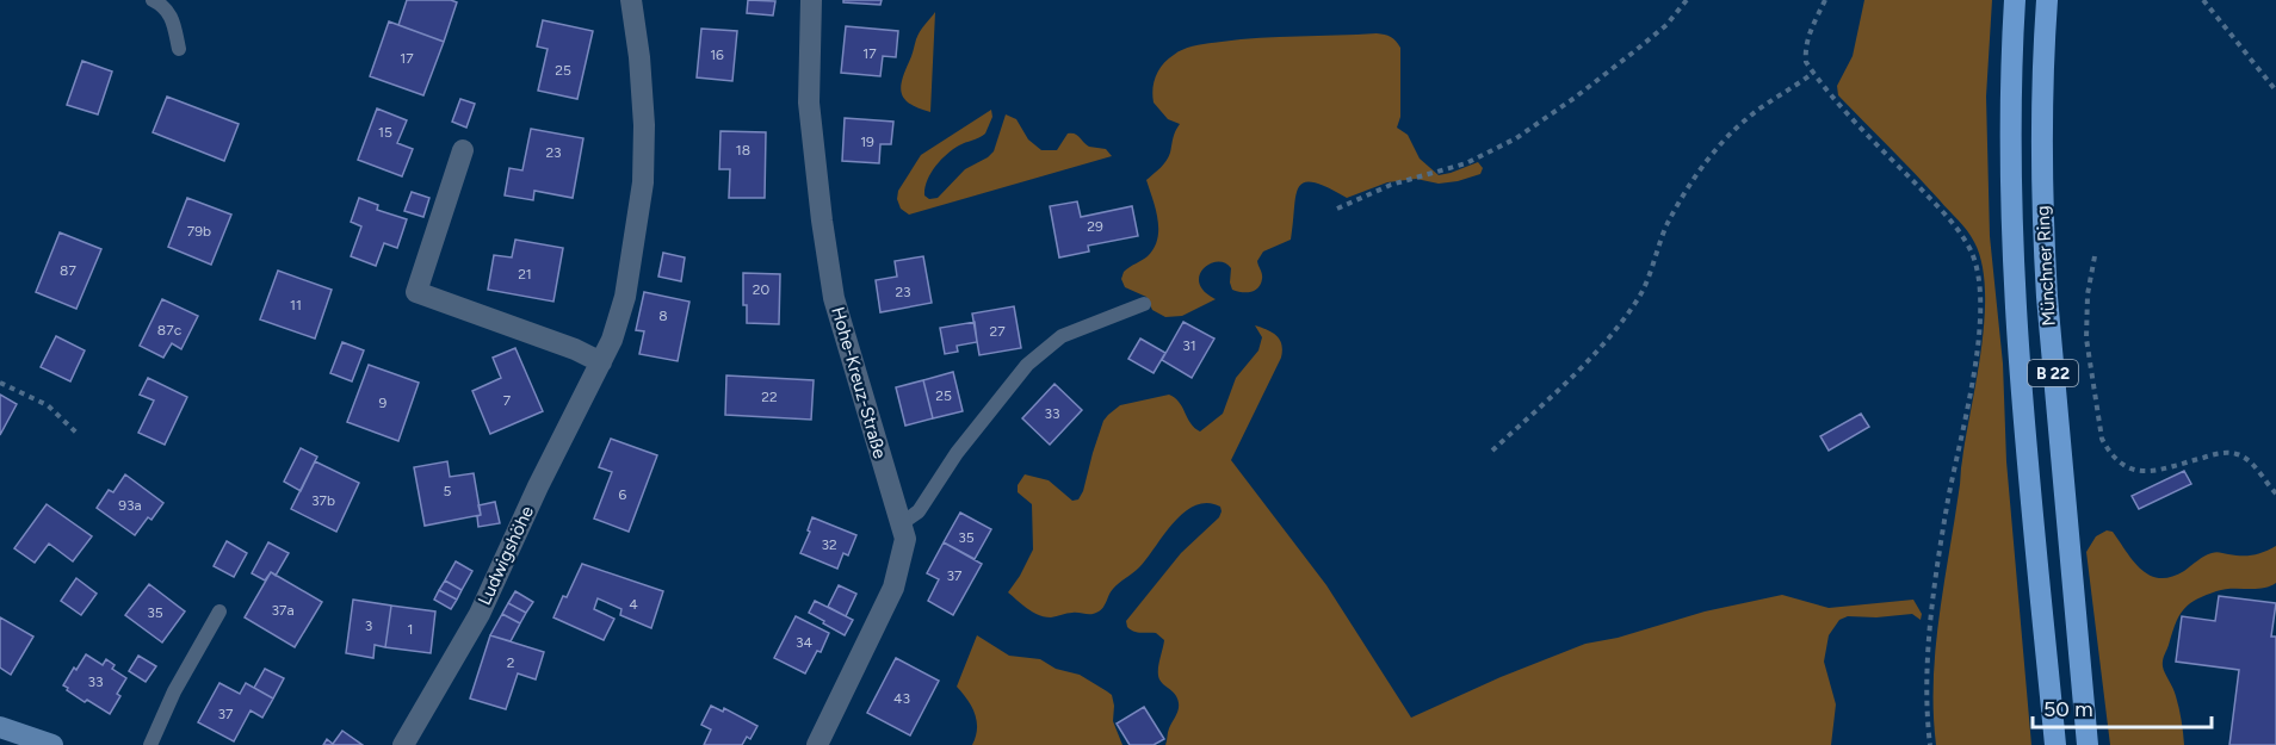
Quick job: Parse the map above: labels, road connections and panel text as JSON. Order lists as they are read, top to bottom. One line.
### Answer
{"streets":{"main road":["Münchner Ring","B 22"],"street":["Hohe-Kreuz-Straße","Ludwigshöhe"]},"house_numbers":["17","16","17","25","15","19","18","23","29","79b","87","21","20","23","11","8","87c","27","31","25","22","7","9","33","5","6","37b","93a","35","32","37","4","37a","35","3","1","34","2","33","43","37"],"scale_bar":"50 m"}
